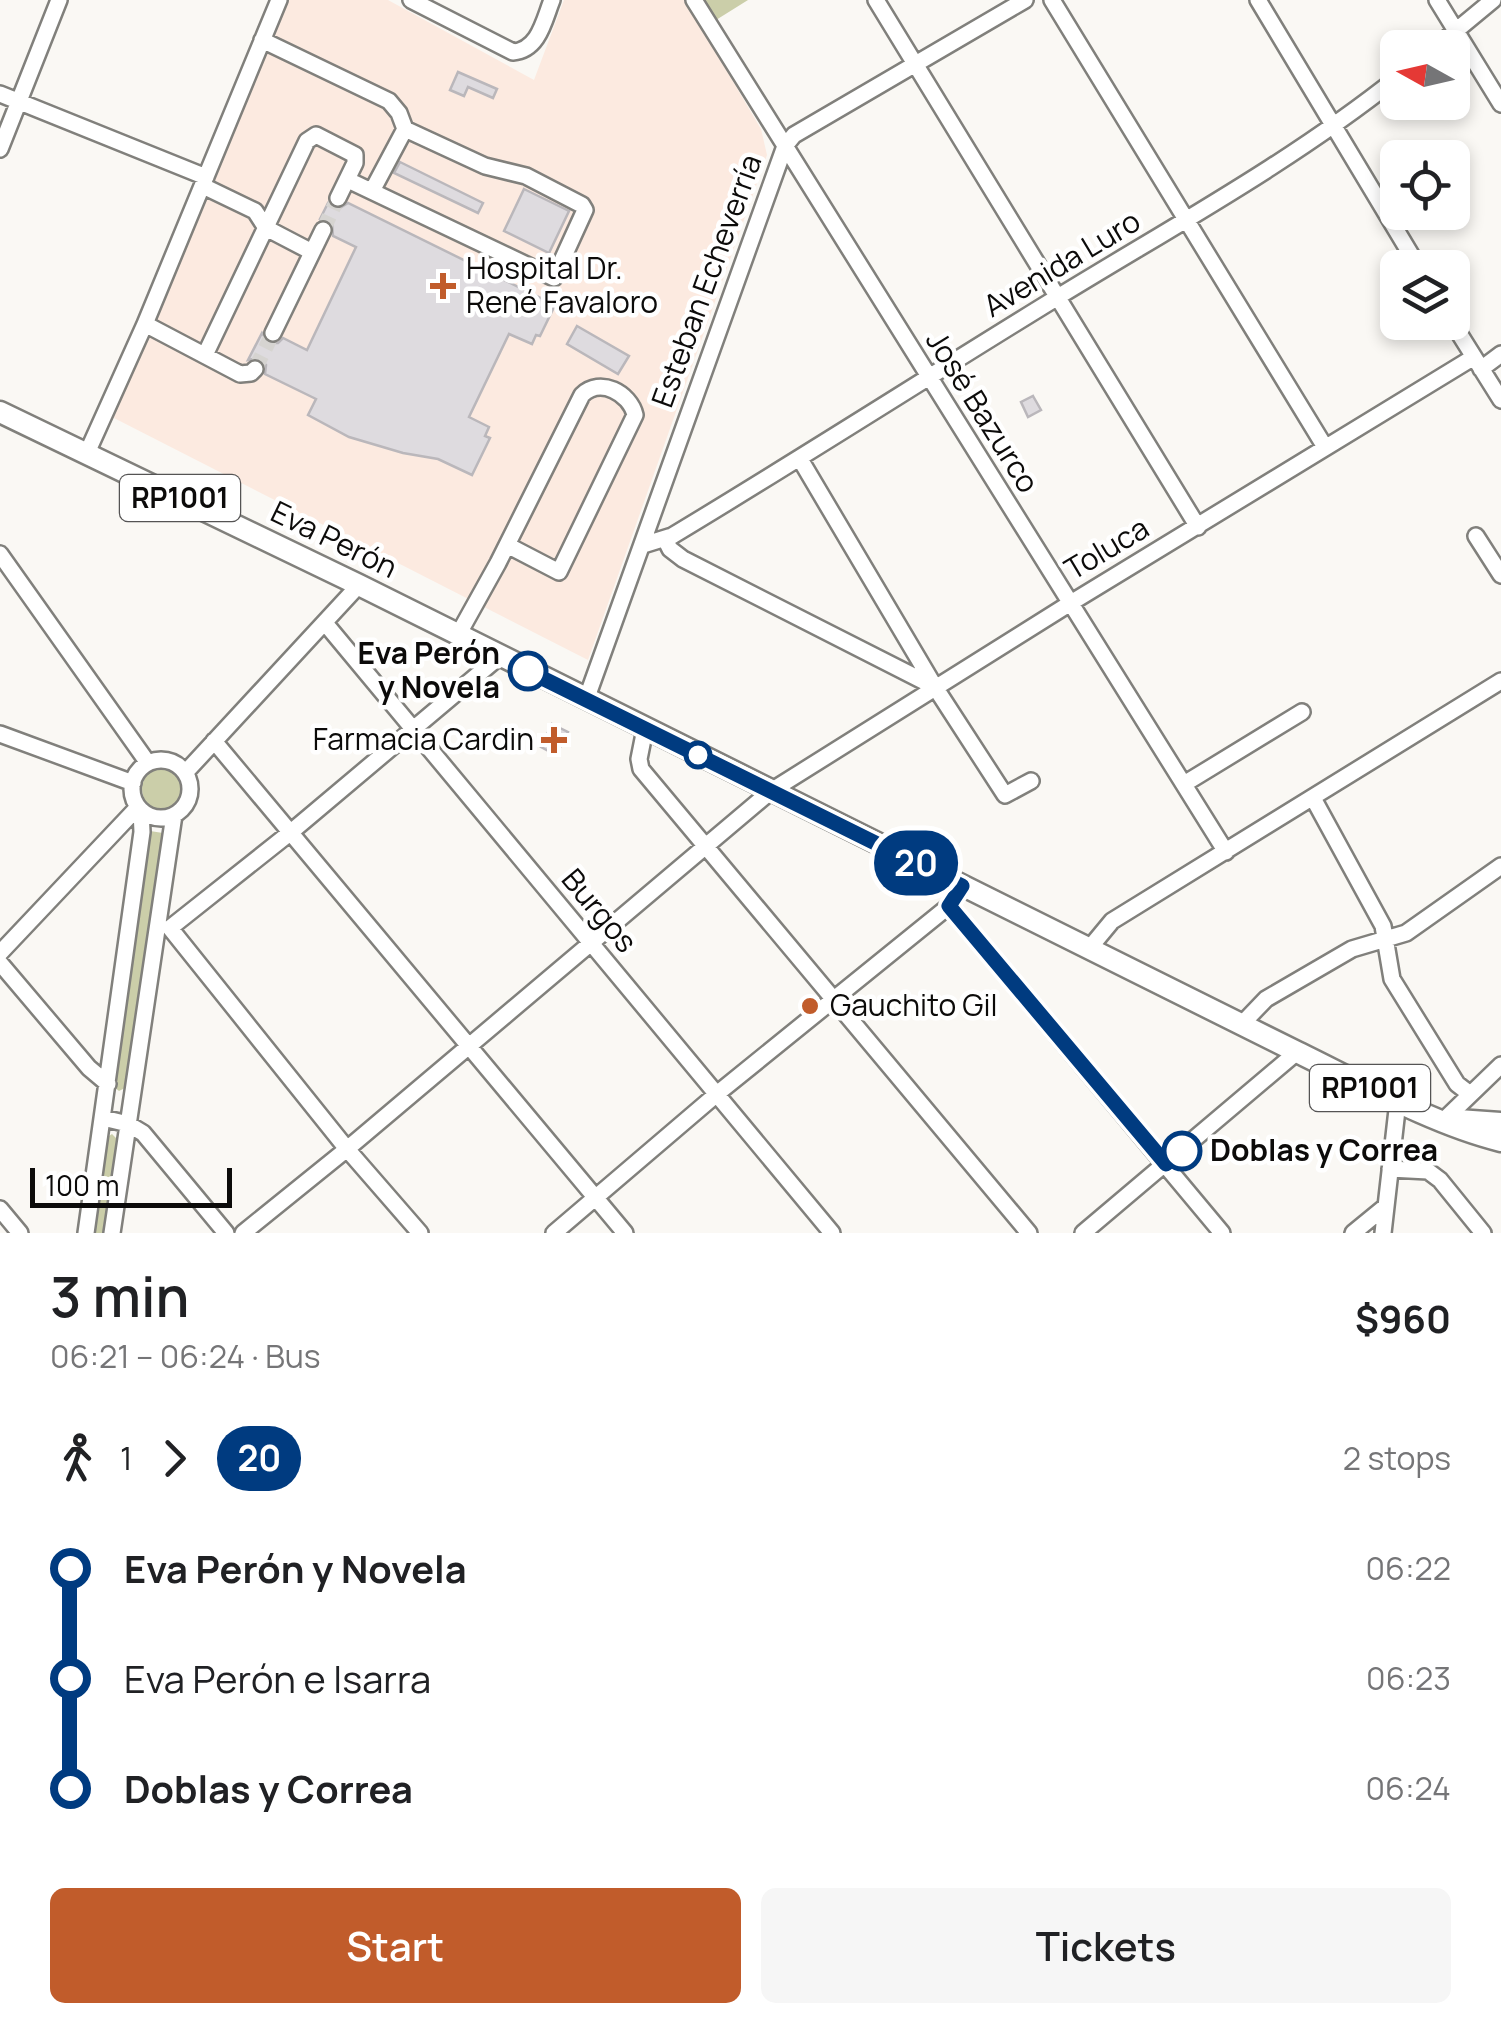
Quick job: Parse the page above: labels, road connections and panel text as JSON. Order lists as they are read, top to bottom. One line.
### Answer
{"streets":{"main road":["RP1001","Eva Perón"],"street":["Avenida Luro","Esteban Echeverría","José Bazurco","Toluca","Burgos"]},"crossings":[["Avenida Luro","Esteban Echeverría"],["Avenida Luro","José Bazurco"],["Esteban Echeverría","José Bazurco"],["Esteban Echeverría","RP1001"],["Esteban Echeverría","Eva Perón"],["José Bazurco","Toluca"],["RP1001","Eva Perón"],["RP1001","Toluca"],["Toluca","Burgos"]],"places":{"health":["Hospital Dr. René Favaloro","Farmacia Cardin"],"other":["Eva Perón y Novela","Gauchito Gil","Doblas y Correa"]},"lines":["bus line 20"],"scale_bar":"100 m","north":"left","page":{"on_map":"20","scale":"100 m","heading":["3 min","06:21 – 06:24 · Bus","$960"],"legs":["1","20","2 stops"],"list":[{"name":"Eva Perón y Novela","value":"06:22"},{"name":"Eva Perón e Isarra","value":"06:23"},{"name":"Doblas y Correa","value":"06:24"}],"buttons":["Start","Tickets"]}}
